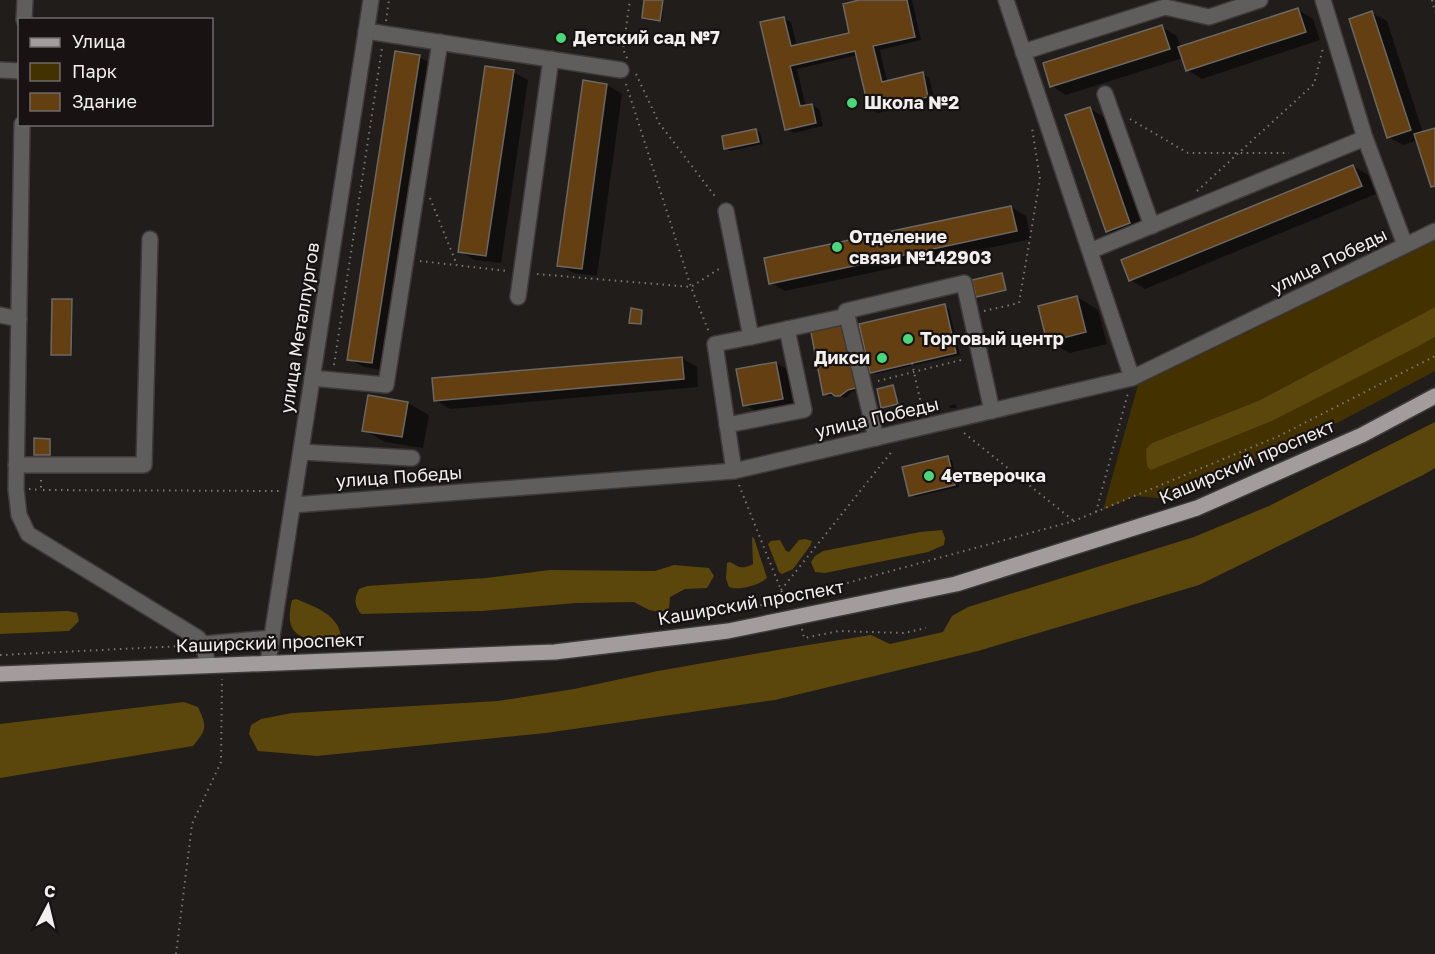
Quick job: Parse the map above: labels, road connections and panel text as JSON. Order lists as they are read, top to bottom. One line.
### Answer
{"streets":{"main road":["Каширский проспект"],"street":["улица Победы","улица Металлургов"]},"crossings":[["улица Победы","улица Металлургов"],["улица Металлургов","Каширский проспект"]],"places":["Детский сад №7","Школа №2","Отделение связи №142903","Торговый центр","Дикси","4етверочка"],"legend":["Улица","Парк","Здание"],"north":"top"}
